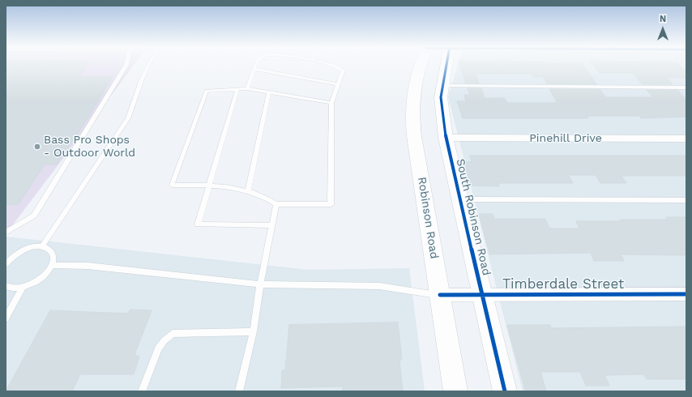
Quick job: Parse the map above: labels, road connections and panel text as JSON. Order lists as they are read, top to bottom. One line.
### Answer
{"streets":{"street":["Pinehill Drive","South Robinson Road","Robinson Road","Timberdale Street"]},"crossings":[["Pinehill Drive","South Robinson Road"],["South Robinson Road","Timberdale Street"],["Robinson Road","Timberdale Street"]],"places":["Bass Pro Shops - Outdoor World"],"north":"top"}
